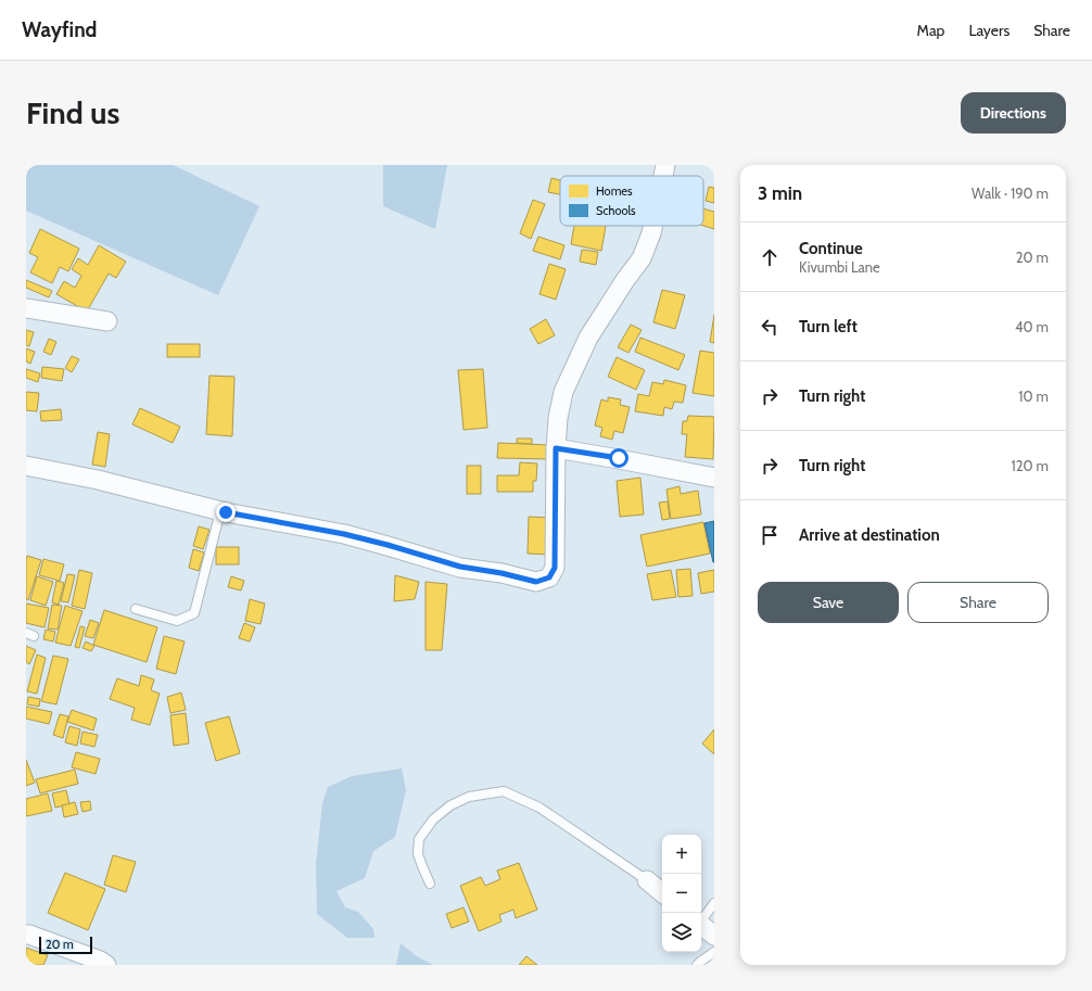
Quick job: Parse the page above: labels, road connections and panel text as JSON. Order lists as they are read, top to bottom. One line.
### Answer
{"legend":["Homes","Schools"],"scale_bar":"20 m","page":{"header":"Wayfind","nav":["Map","Layers","Share"],"buttons":["Directions",["Save","Share"]],"title":"Find us","heading":["3 min","Walk · 190 m"],"list":[["Continue","Kivumbi Lane","20 m"],["Turn left","40 m"],["Turn right","10 m"],["Turn right","120 m"],"Arrive at destination"],"map_buttons":["+","−"],"scale":"20 m"}}
